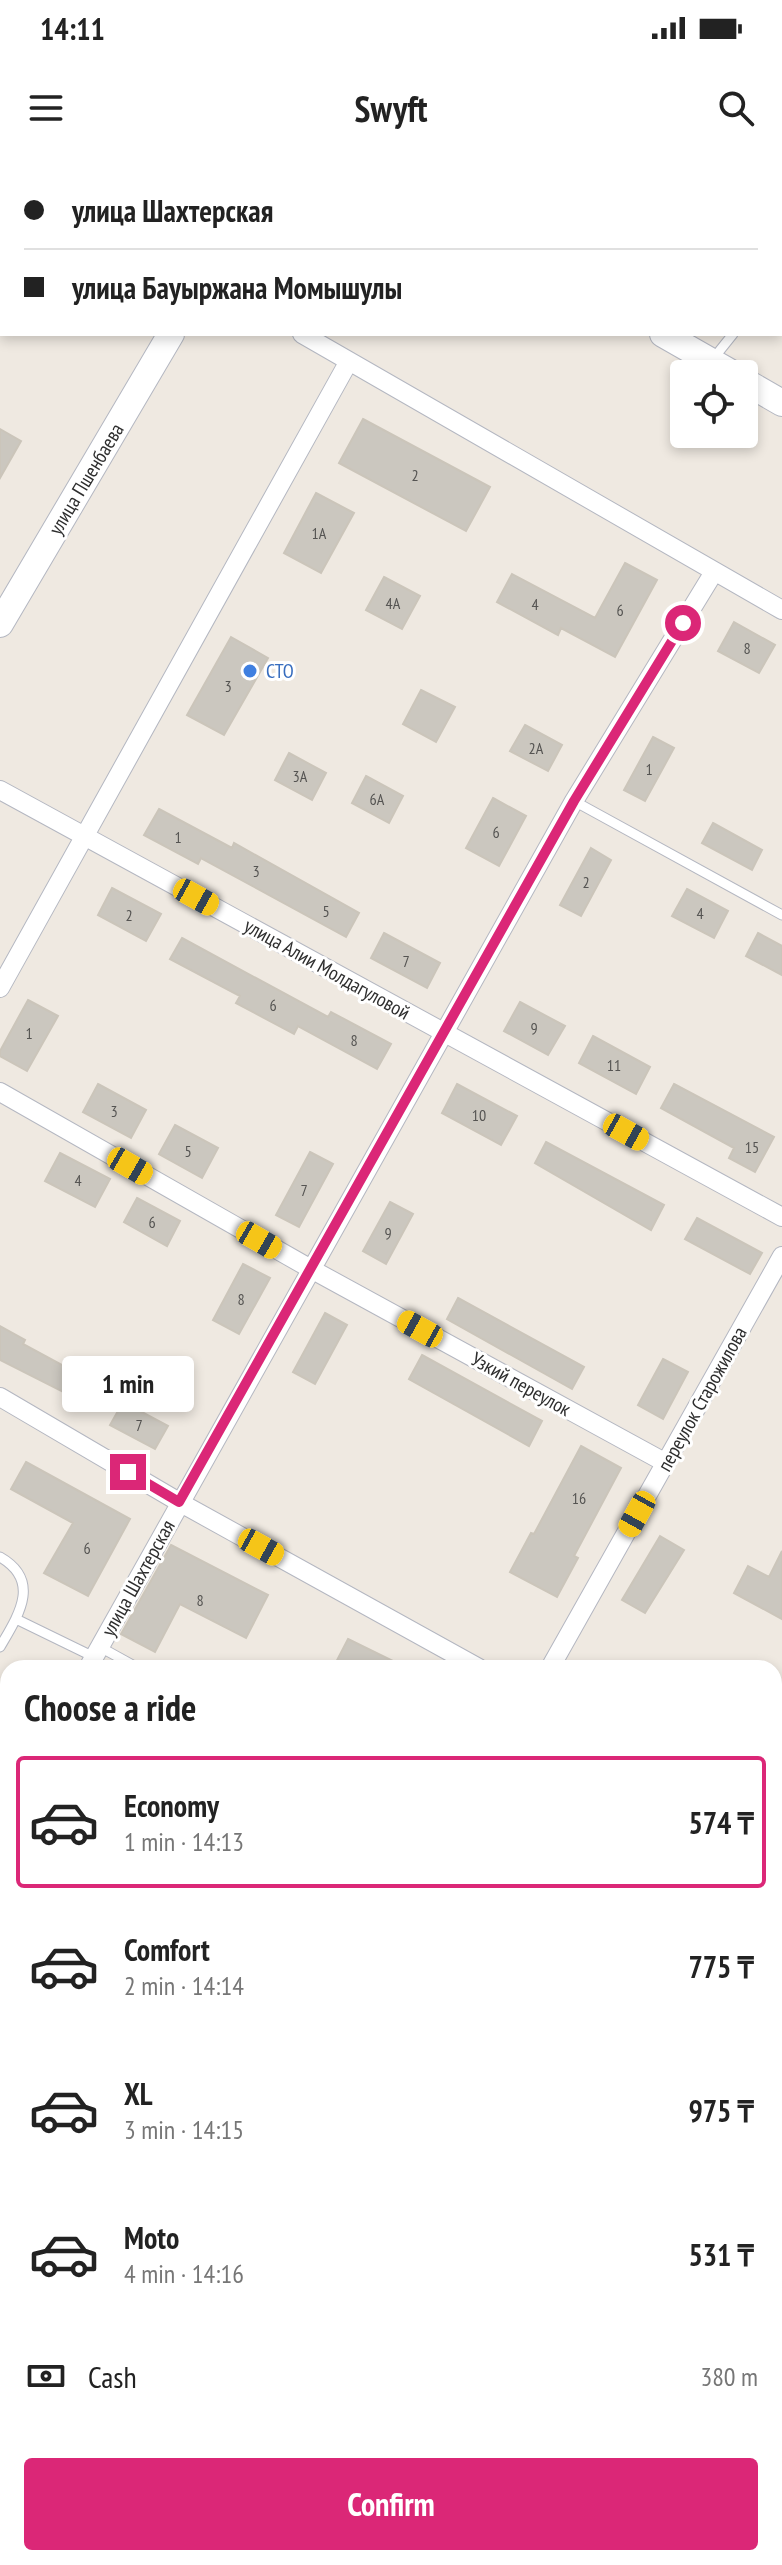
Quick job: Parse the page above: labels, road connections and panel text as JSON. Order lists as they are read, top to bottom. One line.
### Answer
{"streets":{"street":["улица Пшенбаева","улица Алии Молдагуловой","Узкий переулок","переулок Старожилова","улица Шахтерская"]},"crossings":[["улица Алии Молдагуловой","улица Шахтерская"],["Узкий переулок","переулок Старожилова"],["Узкий переулок","улица Шахтерская"]],"places":["СТО"],"house_numbers":["2","1А","4А","4","6","8","3","2А","1","3А","6А","6","1","3","2","5","4","2","7","6","9","1","8","11","3","10","15","5","4","7","6","9","8","7","16","6","8"],"page":{"status":"14:11","header":"Swyft","banner":["улица Шахтерская","улица Бауыржана Момышулы"],"bubble":"1 min","heading":"Choose a ride","list":[{"name":"Economy","note":"1 min · 14:13","value":"574 ₸"},{"name":"Comfort","note":"2 min · 14:14","value":"775 ₸"},{"name":"XL","note":"3 min · 14:15","value":"975 ₸"},{"name":"Moto","note":"4 min · 14:16","value":"531 ₸"}],"pay":["Cash","380 m"],"buttons":"Confirm"}}
